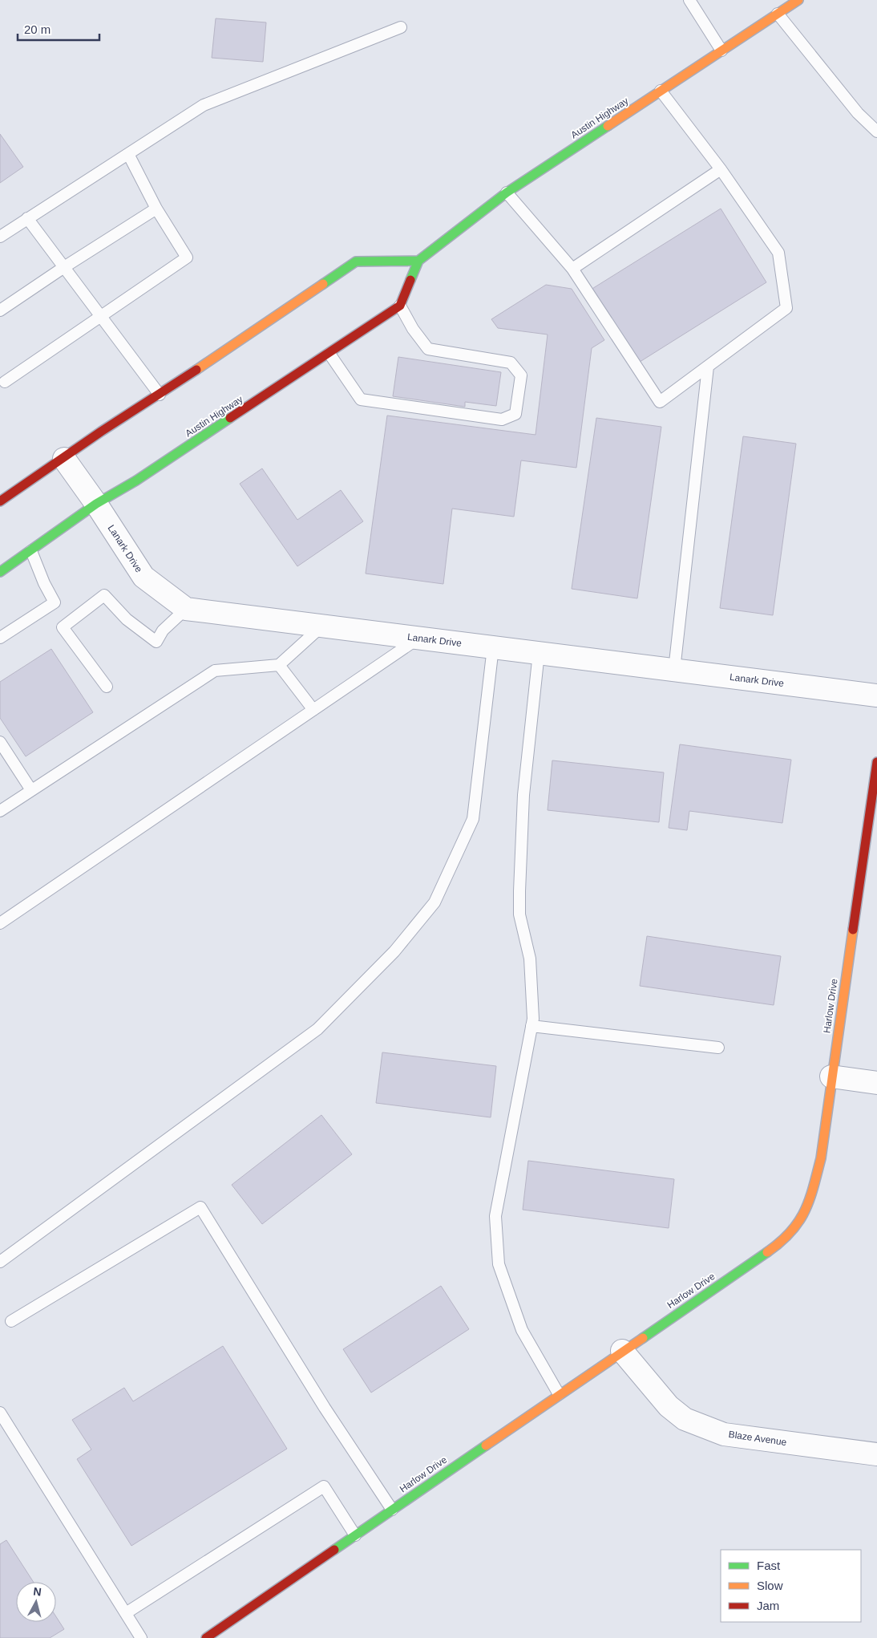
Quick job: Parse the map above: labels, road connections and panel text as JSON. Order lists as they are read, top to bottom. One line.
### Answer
{"streets":{"main road":["Austin Highway","Harlow Drive"],"street":["Lanark Drive","Blaze Avenue"]},"crossings":[["Austin Highway","Lanark Drive"],["Harlow Drive","Blaze Avenue"]],"legend":["Fast","Slow","Jam"],"scale_bar":"20 m","north":"top"}
